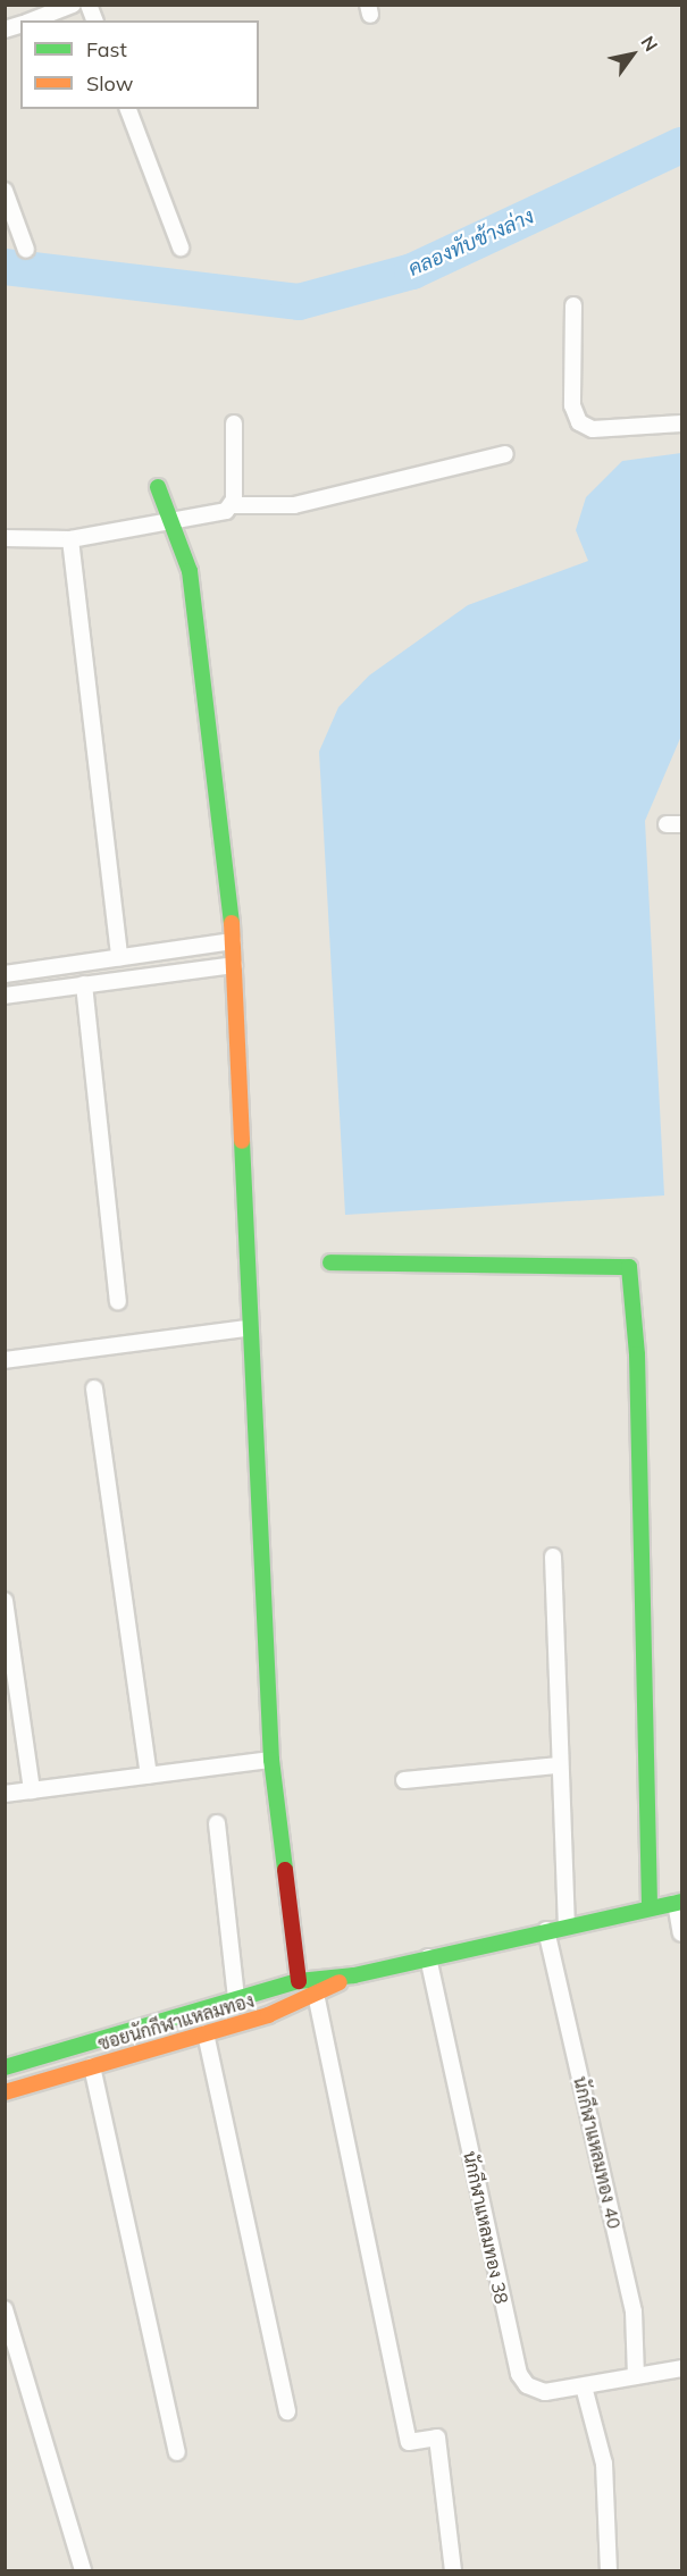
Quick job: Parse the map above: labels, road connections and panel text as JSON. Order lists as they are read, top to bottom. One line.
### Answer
{"streets":{"street":["ซอยนักกีฬาแหลมทอง","นักกีฬาแหลมทอง 40","นักกีฬาแหลมทอง 38"]},"crossings":[["ซอยนักกีฬาแหลมทอง","นักกีฬาแหลมทอง 40"],["ซอยนักกีฬาแหลมทอง","นักกีฬาแหลมทอง 38"],["นักกีฬาแหลมทอง 40","นักกีฬาแหลมทอง 38"]],"water":["คลองทับช้างล่าง"],"legend":["Fast","Slow"],"north":"top right"}
